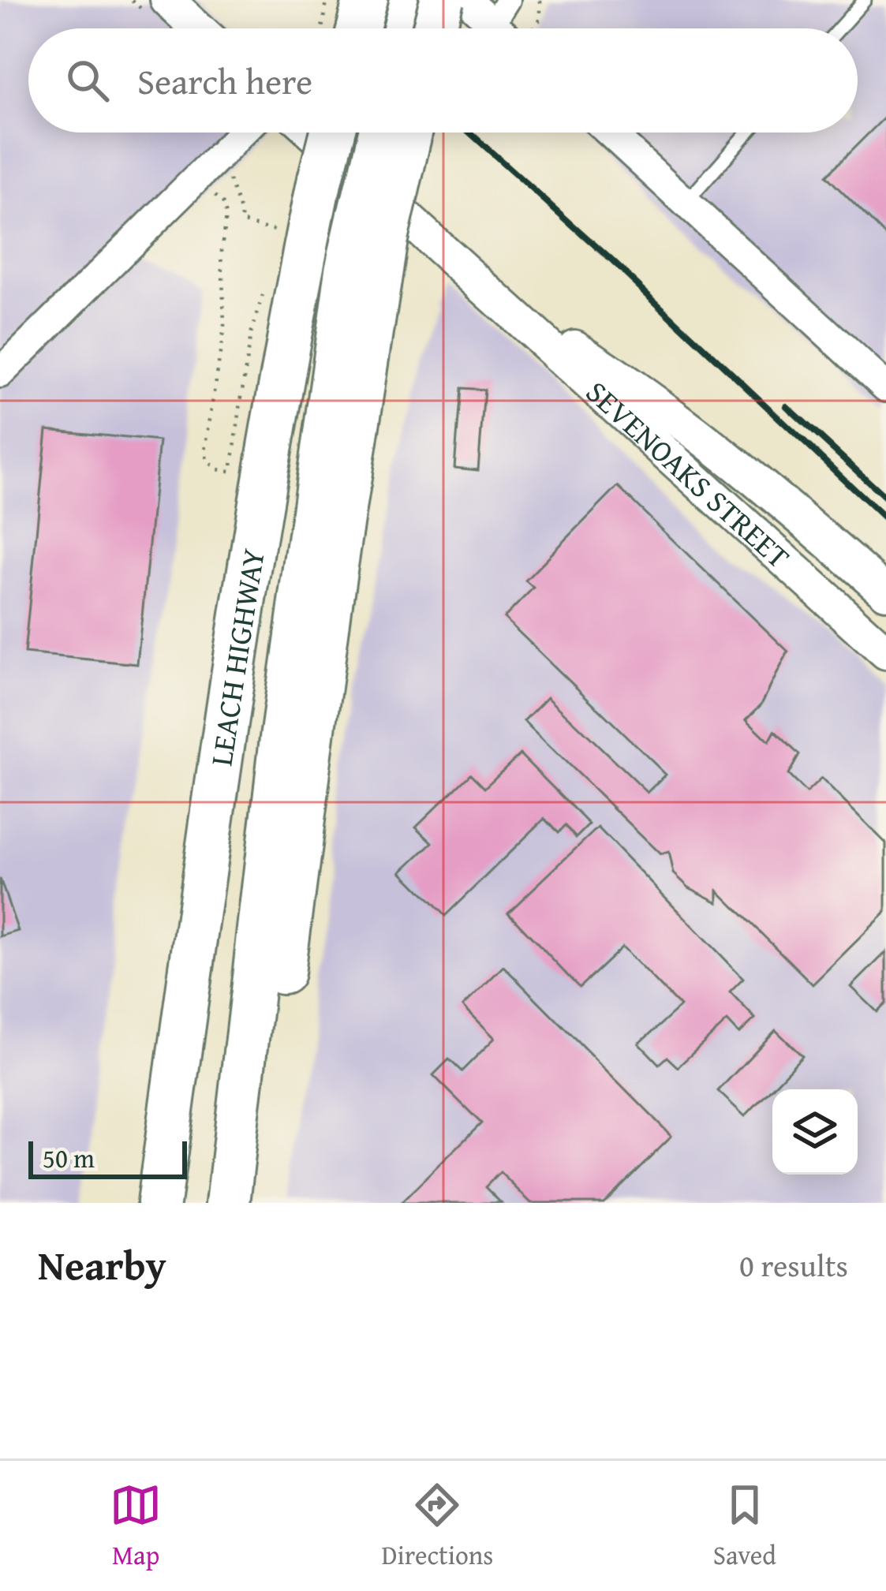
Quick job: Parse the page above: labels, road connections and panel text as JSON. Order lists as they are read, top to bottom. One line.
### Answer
{"streets":{"highway":["LEACH HIGHWAY"],"main road":["SEVENOAKS STREET"]},"scale_bar":"50 m","page":{"search":"Search here","scale":"50 m","heading":["Nearby","0 results"],"nav":["Map","Directions","Saved"]}}
